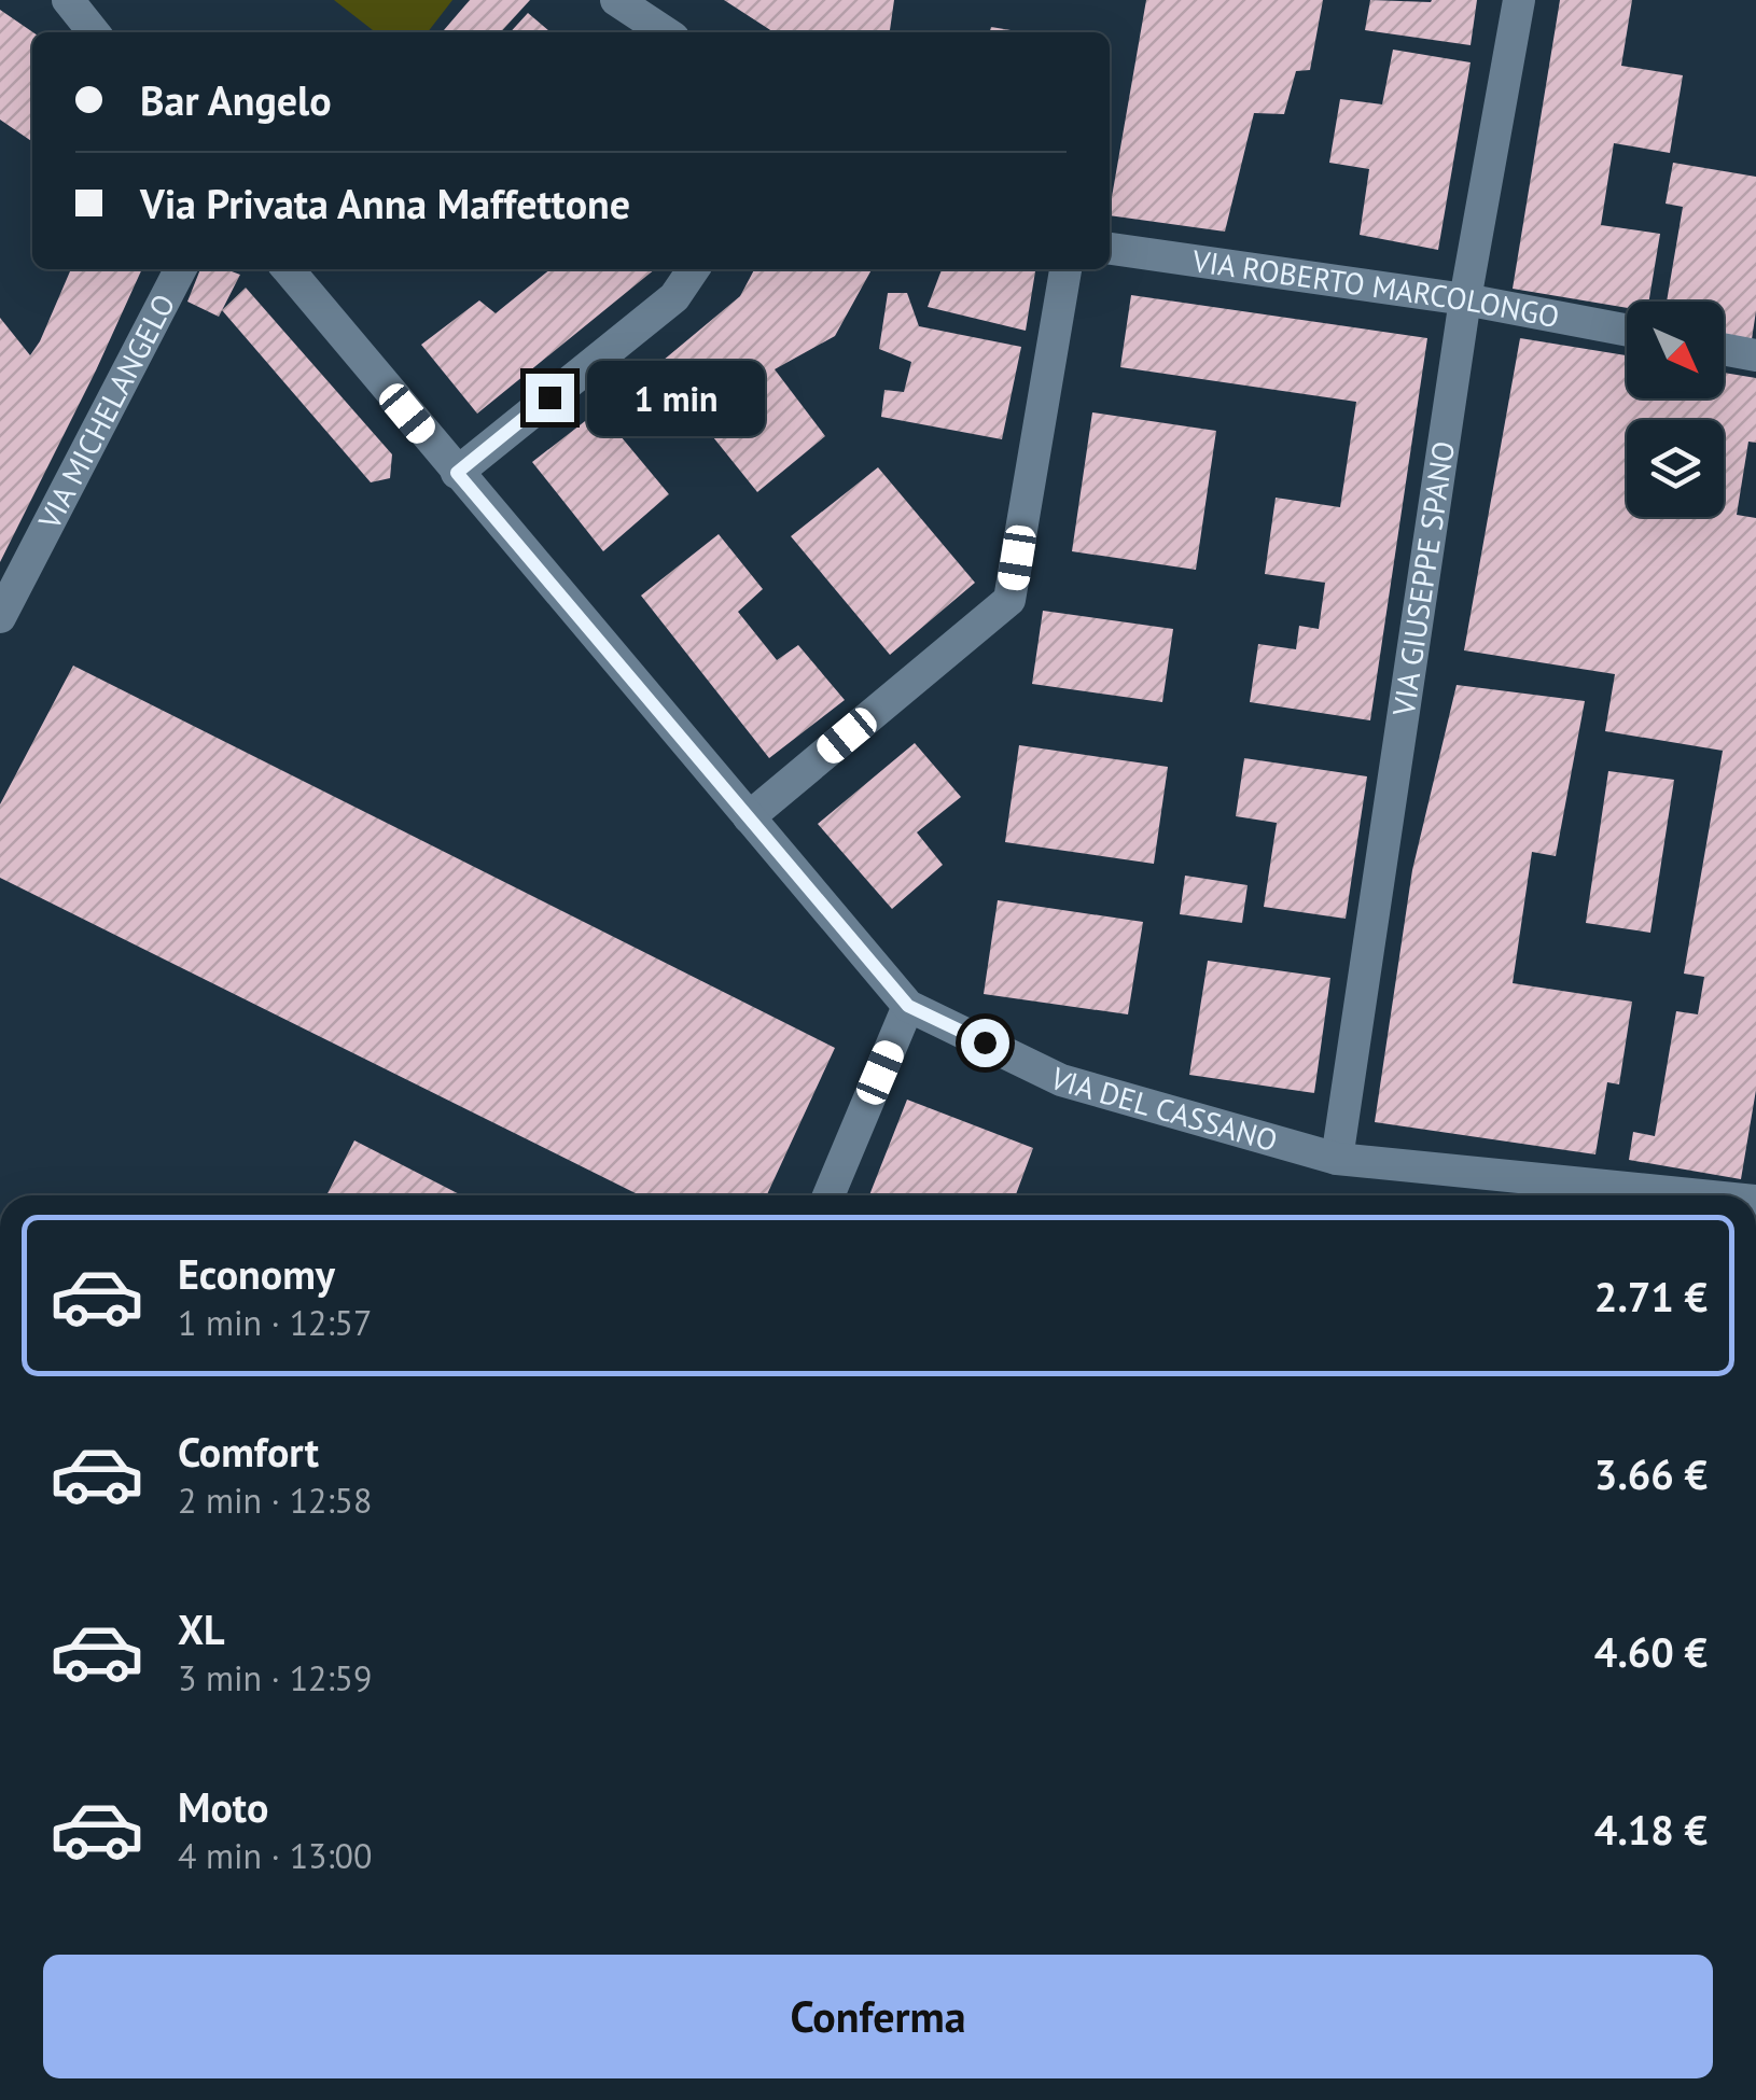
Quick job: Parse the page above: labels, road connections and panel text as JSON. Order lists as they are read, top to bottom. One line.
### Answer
{"streets":{"street":["VIA ROBERTO MARCOLONGO","VIA MICHELANGELO","VIA GIUSEPPE SPANO","VIA DEL CASSANO"]},"crossings":[["VIA ROBERTO MARCOLONGO","VIA GIUSEPPE SPANO"],["VIA GIUSEPPE SPANO","VIA DEL CASSANO"]],"north":"bottom right","page":{"banner":["Bar Angelo","Via Privata Anna Maffettone"],"bubble":"1 min","list":[{"name":"Economy","note":"1 min · 12:57","value":"2.71 €"},{"name":"Comfort","note":"2 min · 12:58","value":"3.66 €"},{"name":"XL","note":"3 min · 12:59","value":"4.60 €"},{"name":"Moto","note":"4 min · 13:00","value":"4.18 €"}],"buttons":"Conferma"}}
